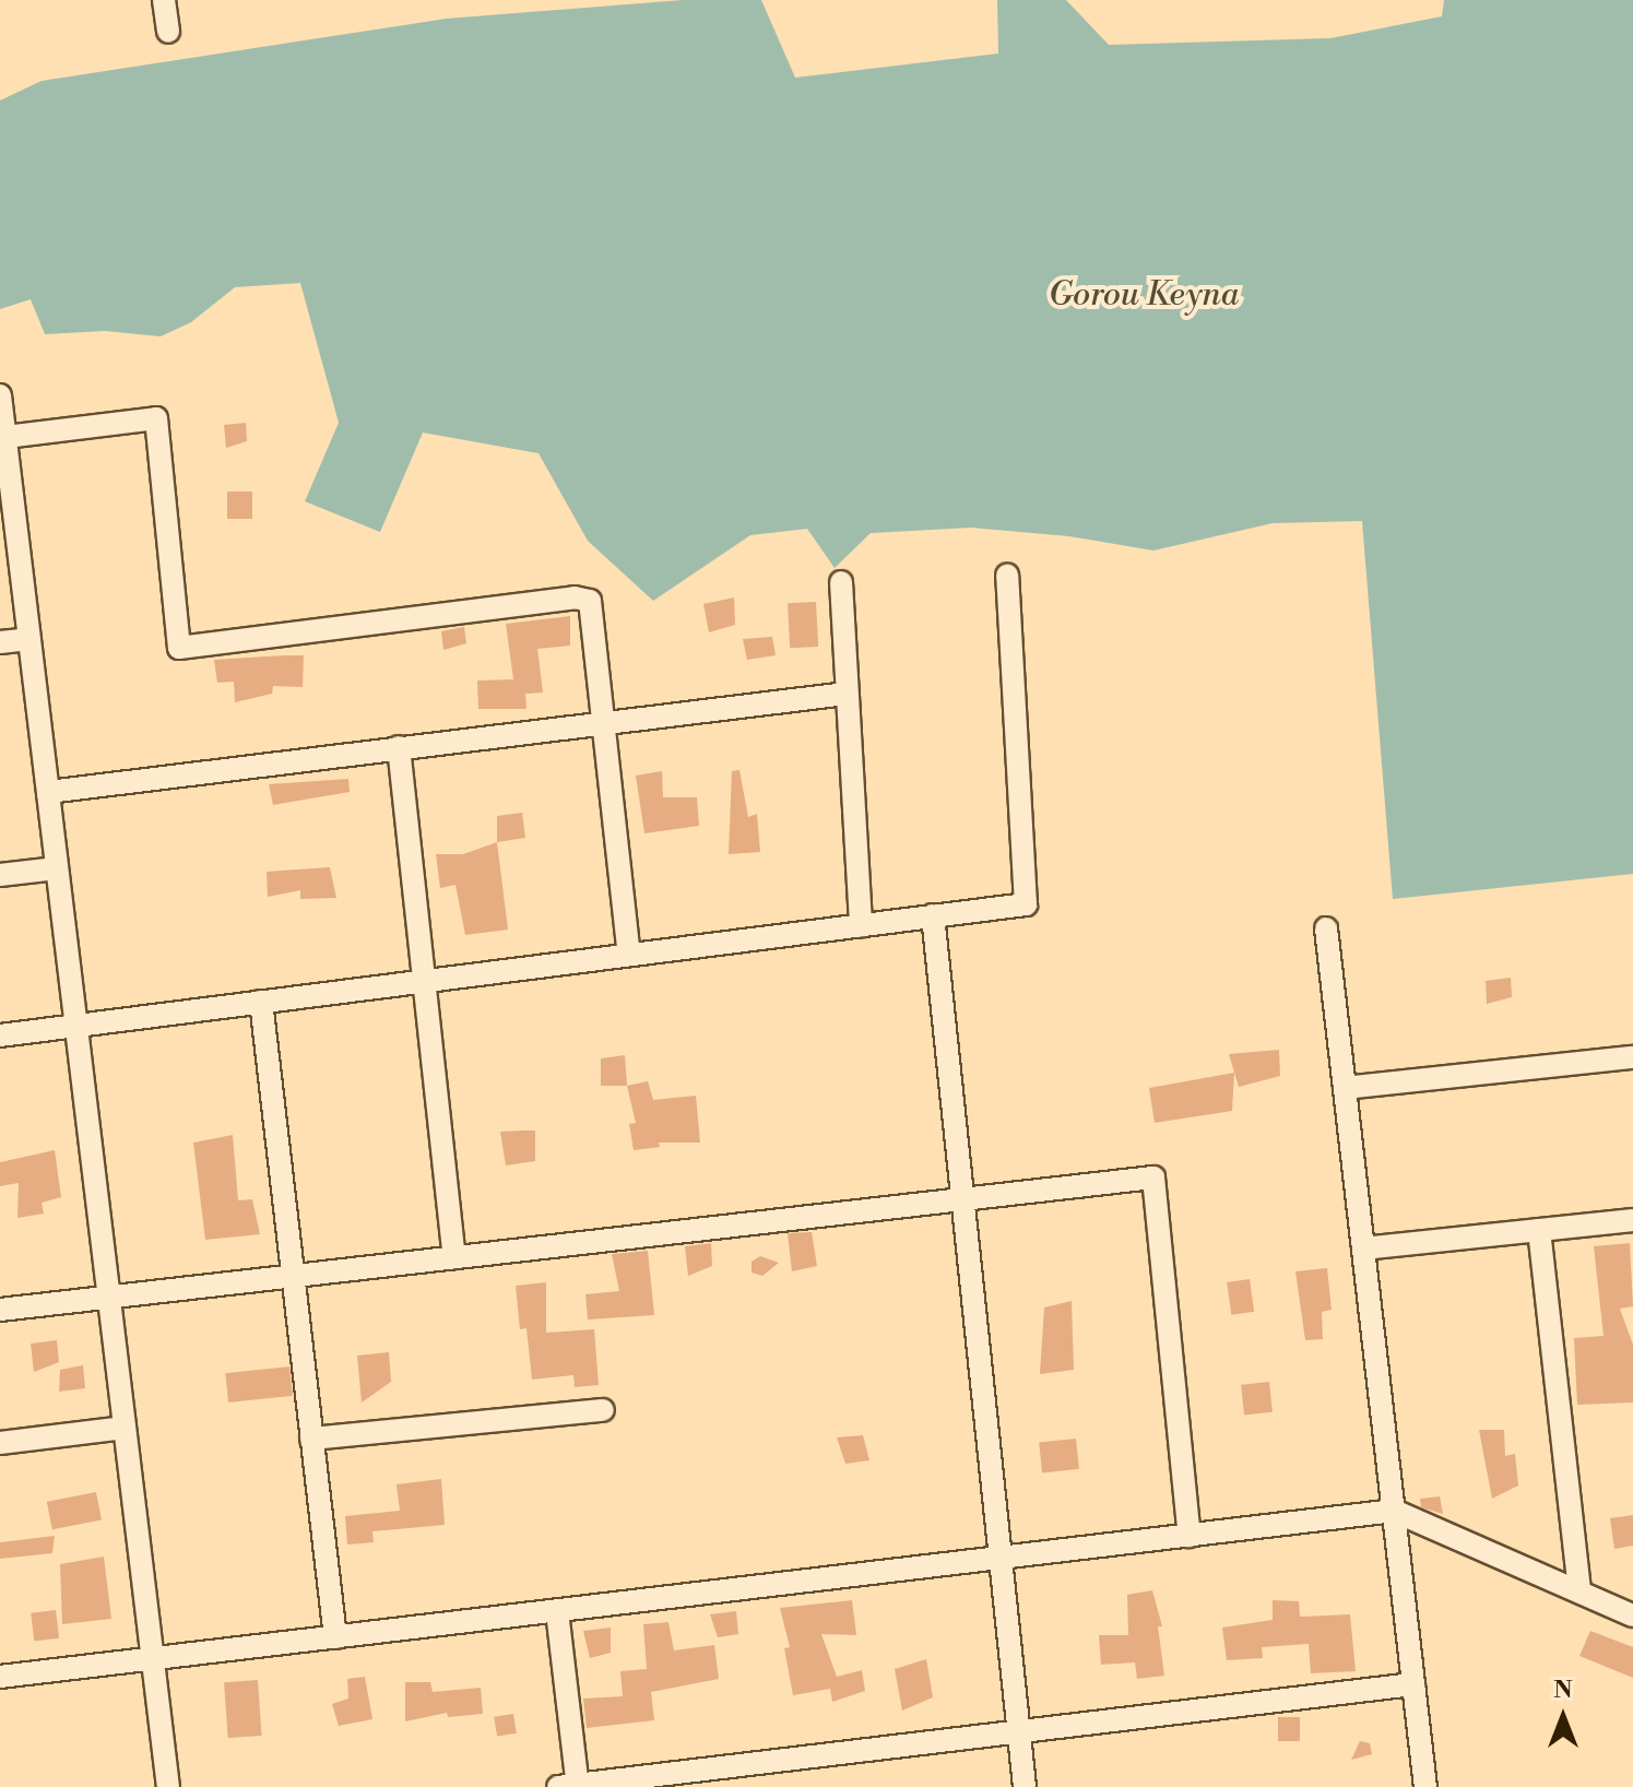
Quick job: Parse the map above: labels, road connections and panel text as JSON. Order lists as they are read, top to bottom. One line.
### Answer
{"water":["Gorou Keyna"],"north":"top"}
